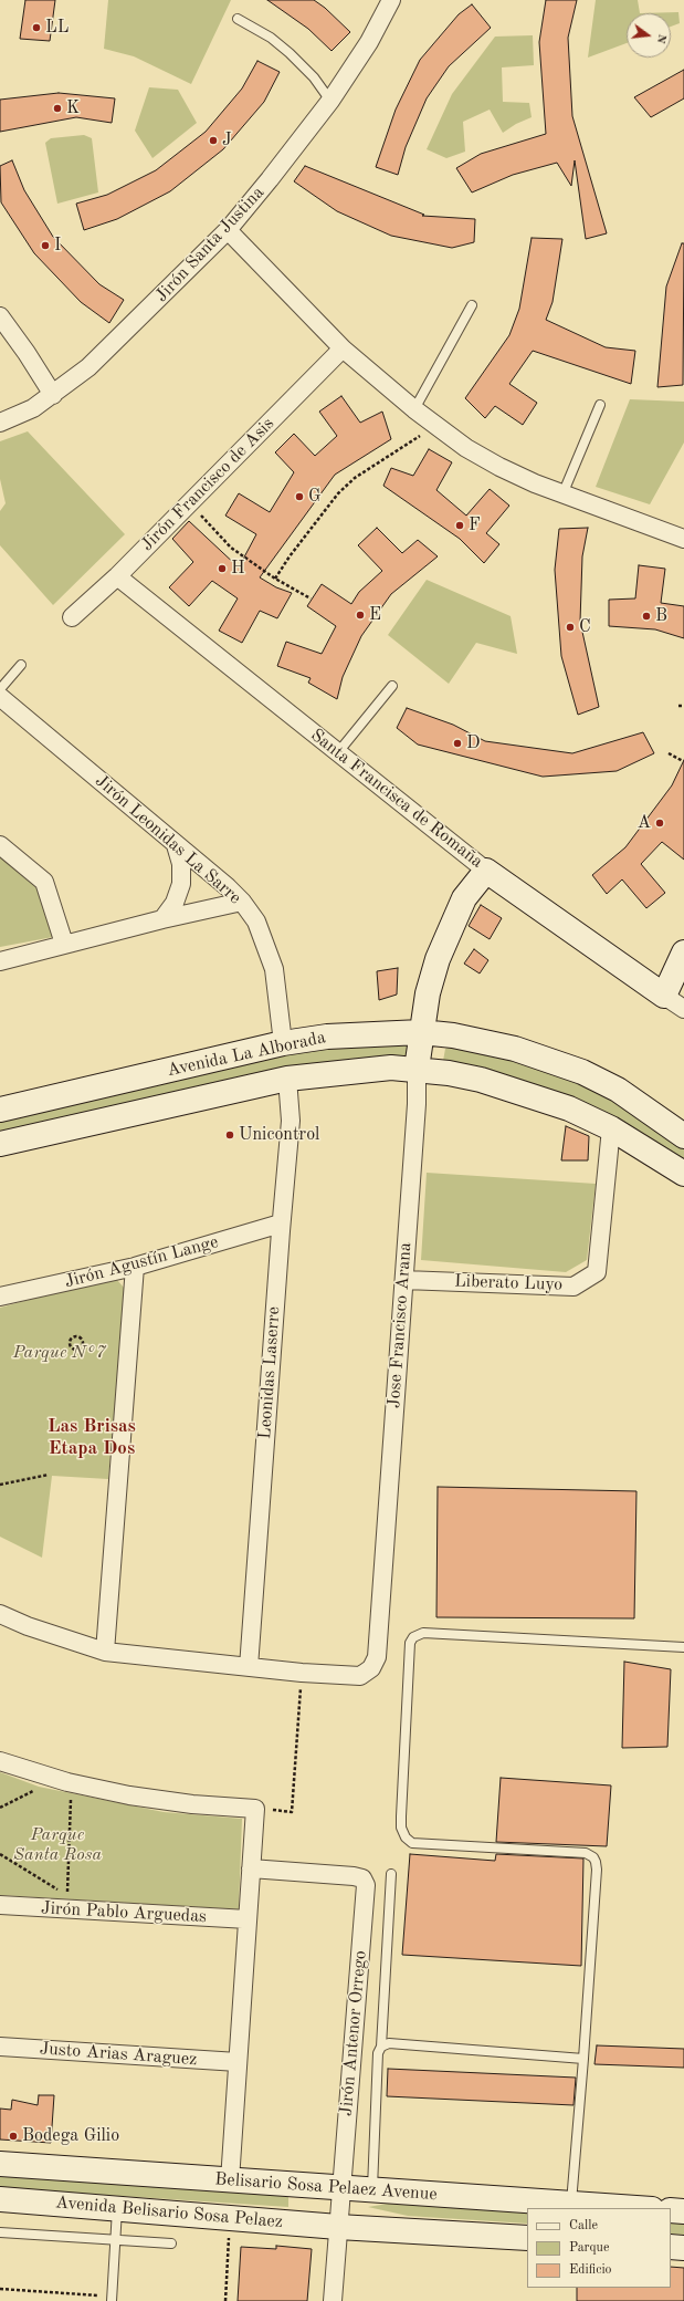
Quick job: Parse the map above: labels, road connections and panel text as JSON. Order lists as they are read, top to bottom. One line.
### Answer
{"streets":{"main road":["Santa Francisca de Romaña","Avenida La Alborada","Jose Francisco Arana","Belisario Sosa Pelaez Avenue","Avenida Belisario Sosa Pelaez"],"street":["Jirón Santa Justina","Jirón Francisco de Asis","Jirón Leonidas La Sarre","Jirón Agustín Lange","Liberato Luyo","Leonidas Laserre","Jirón Pablo Arguedas","Jirón Antenor Orrego","Justo Arias Araguez"]},"crossings":[["Jirón Francisco de Asis","Santa Francisca de Romaña"],["Santa Francisca de Romaña","Jose Francisco Arana"],["Jirón Leonidas La Sarre","Avenida La Alborada"],["Avenida La Alborada","Liberato Luyo"],["Avenida La Alborada","Jose Francisco Arana"],["Avenida La Alborada","Leonidas Laserre"],["Jirón Agustín Lange","Leonidas Laserre"],["Liberato Luyo","Jose Francisco Arana"],["Jose Francisco Arana","Leonidas Laserre"],["Jirón Antenor Orrego","Belisario Sosa Pelaez Avenue"],["Jirón Antenor Orrego","Avenida Belisario Sosa Pelaez"]],"districts":["Las Brisas Etapa Dos"],"parks":["Parque N°7","Parque Santa Rosa"],"places":["LL","K","J","I","G","F","H","E","B","C","D","A","Unicontrol","Bodega Gilio"],"legend":["Calle","Parque","Edificio"],"north":"right"}
